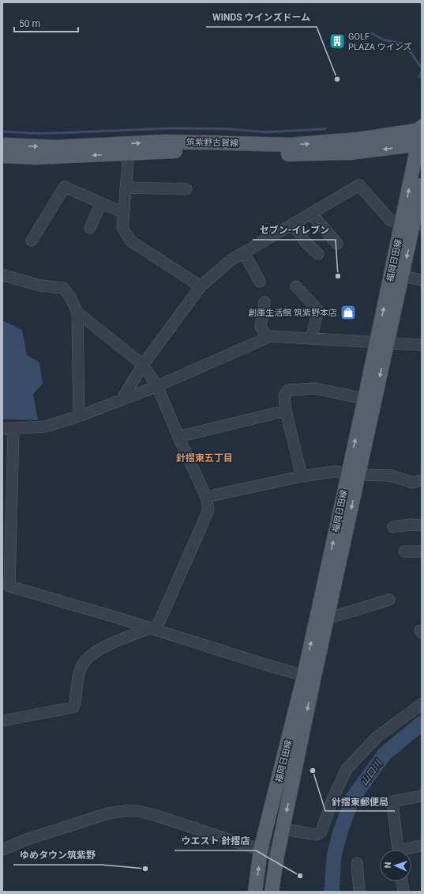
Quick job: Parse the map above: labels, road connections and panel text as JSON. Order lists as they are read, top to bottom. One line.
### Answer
{"streets":{"main road":["筑紫野古賀線","福岡日田線"]},"crossings":[["筑紫野古賀線","福岡日田線"]],"districts":["針摺東五丁目"],"water":["山口川"],"places":{"building":["GOLF PLAZA ウインズ"],"other":["WINDS ウインズドーム","セブン-イレブン","針摺東郵便局","ゆめタウン筑紫野","ウエスト 針摺店"],"shop":["創庫生活館 筑紫野本店"]},"scale_bar":"50 m","north":"left"}
